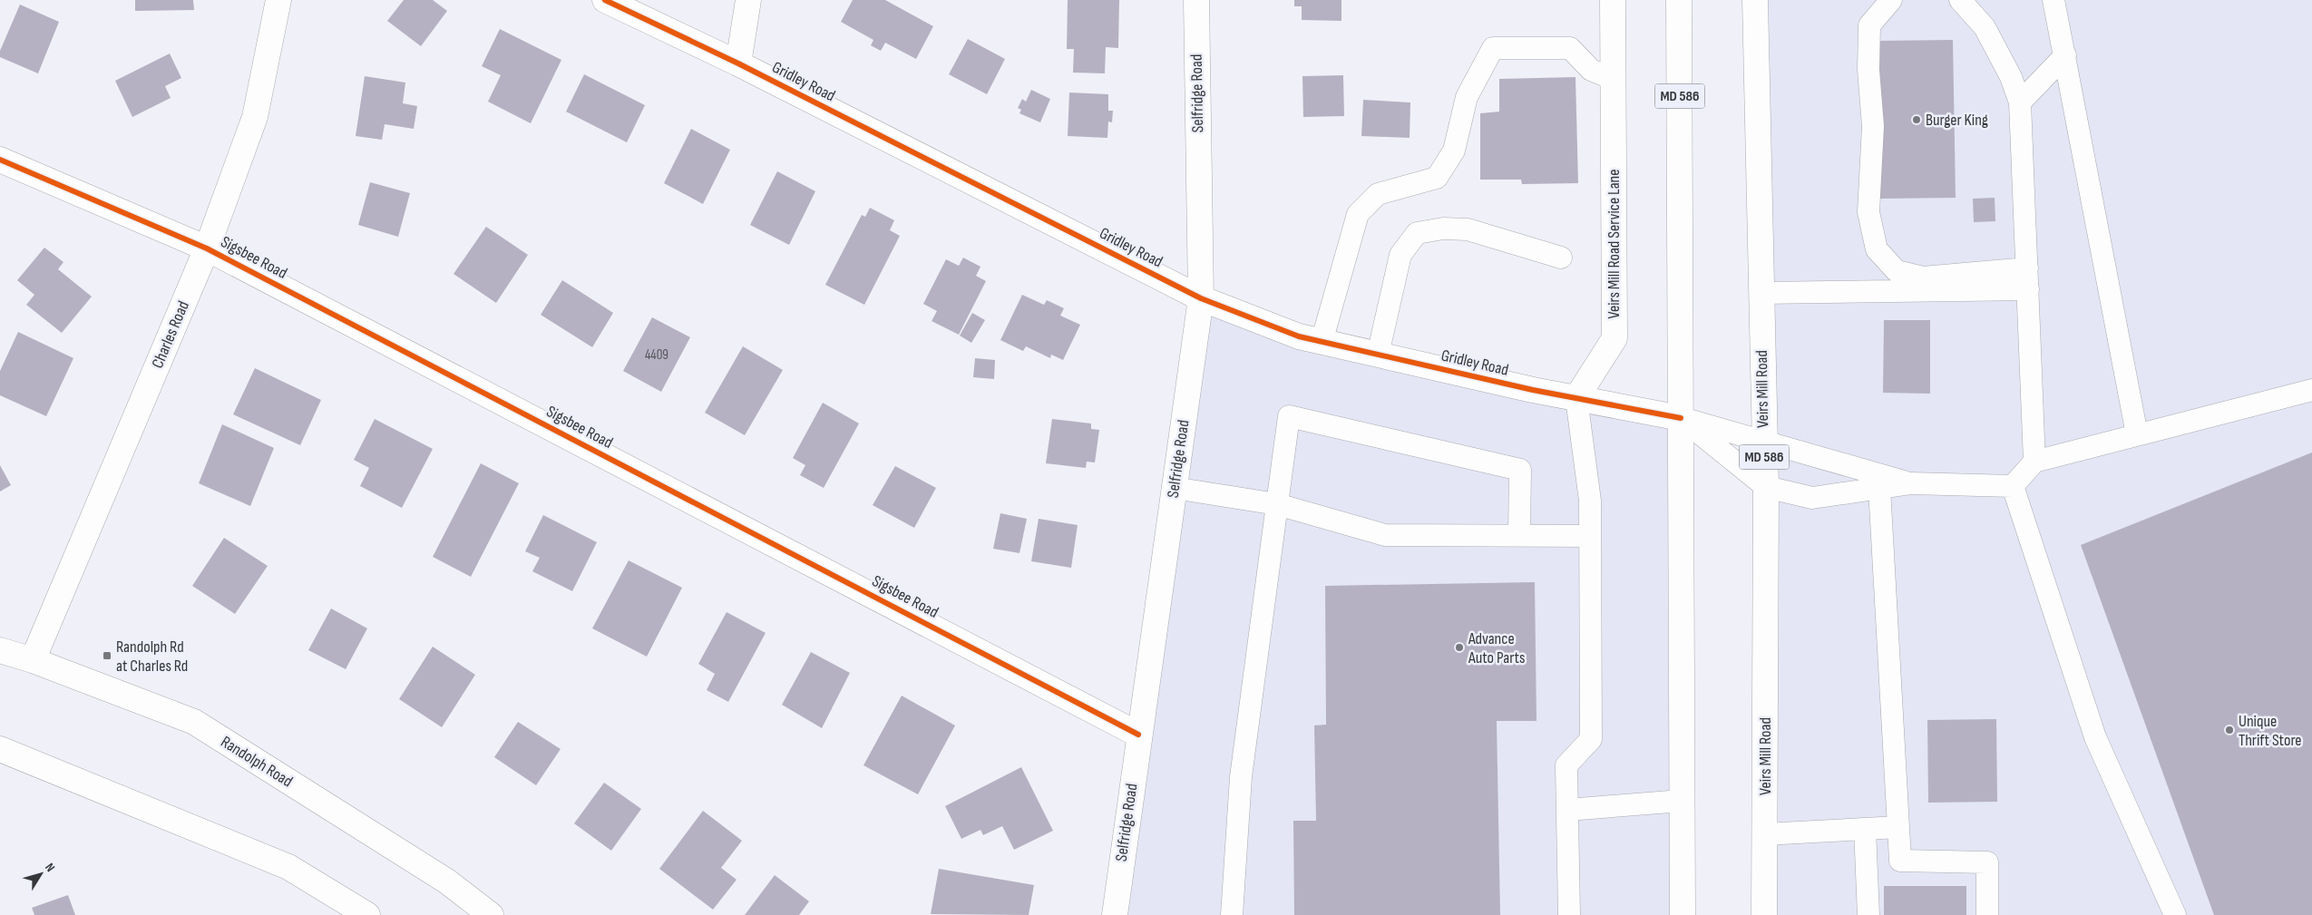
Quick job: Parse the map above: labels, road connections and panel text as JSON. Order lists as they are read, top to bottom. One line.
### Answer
{"streets":{"street":["Gridley Road","Selfridge Road","MD 586","Veirs Mill Road Service Lane","Sigsbee Road","Charles Road","Veirs Mill Road","Randolph Road"]},"crossings":[["Gridley Road","Selfridge Road"],["Gridley Road","MD 586"],["Gridley Road","Veirs Mill Road Service Lane"],["Selfridge Road","Sigsbee Road"],["Sigsbee Road","Charles Road"],["Charles Road","Randolph Road"]],"places":{"other":["Burger King","Advance Auto Parts","Unique Thrift Store"],"transit":["Randolph Rd at Charles Rd"]},"house_numbers":["4409"],"north":"top right"}
